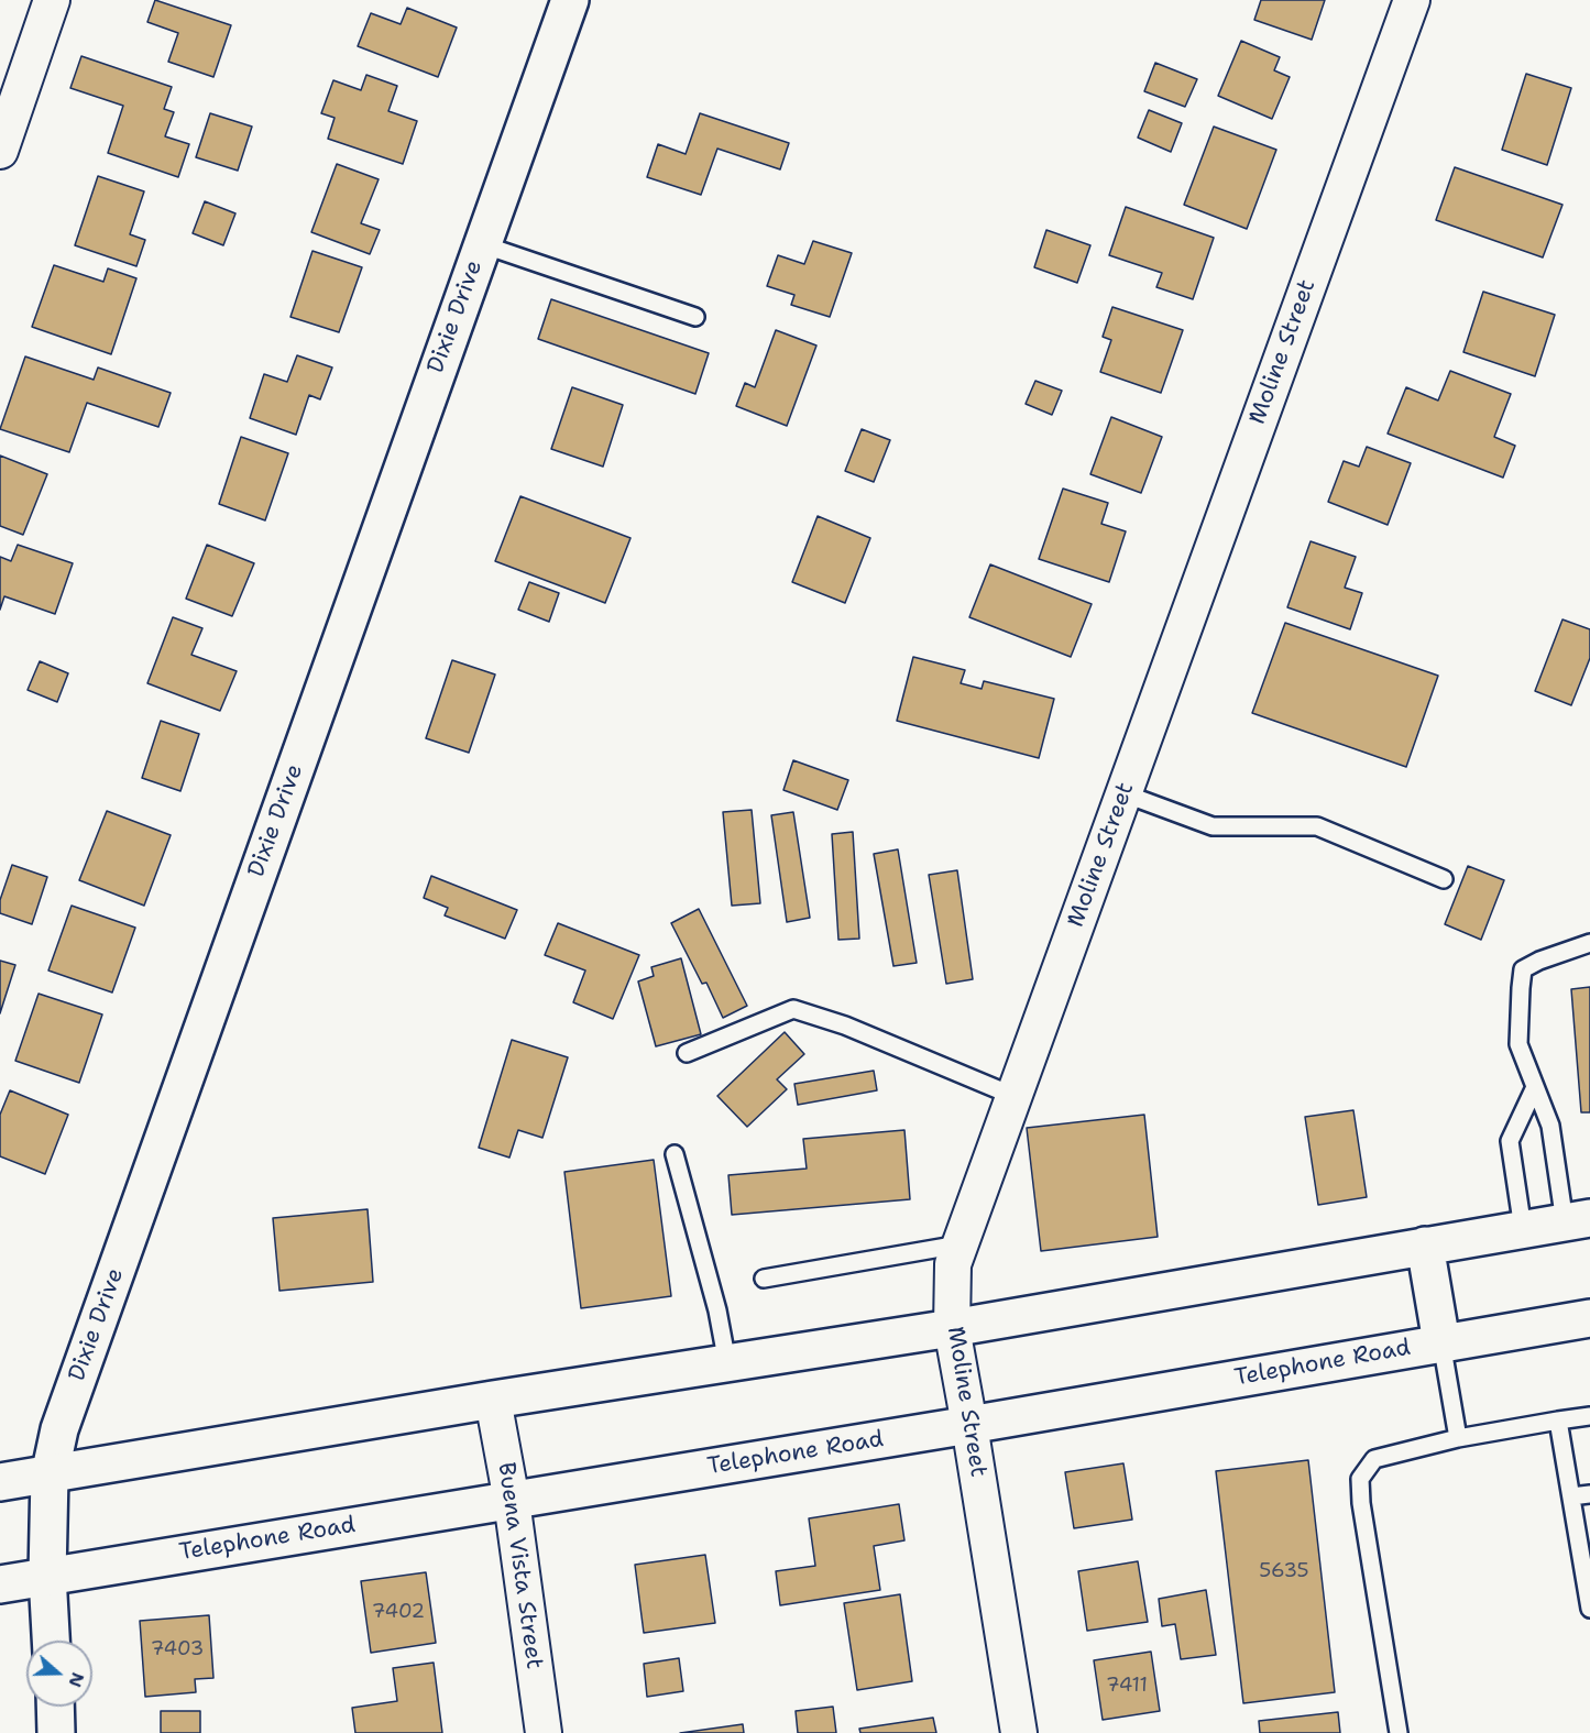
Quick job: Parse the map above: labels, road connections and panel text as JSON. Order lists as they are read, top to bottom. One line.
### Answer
{"streets":{"main road":["Dixie Drive","Telephone Road"],"street":["Moline Street","Buena Vista Street"]},"crossings":[["Dixie Drive","Telephone Road"],["Moline Street","Telephone Road"],["Telephone Road","Buena Vista Street"]],"house_numbers":["5635","7402","7403","7411"],"north":"right"}
